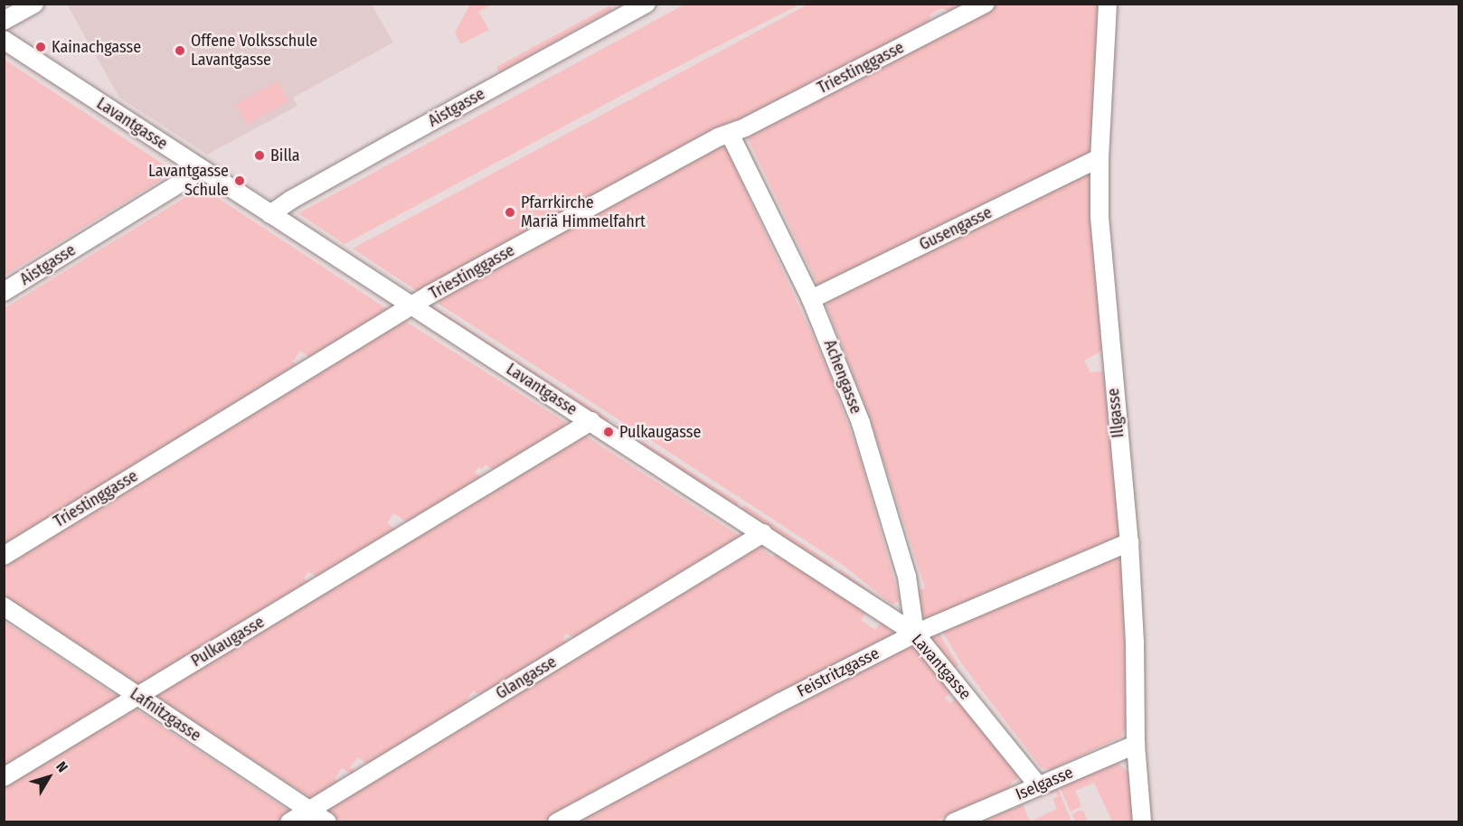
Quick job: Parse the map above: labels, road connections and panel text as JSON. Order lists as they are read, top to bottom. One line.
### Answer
{"streets":{"street":["Triestinggasse","Aistgasse","Lavantgasse","Gusengasse","Achengasse","Illgasse","Pulkaugasse","Feistritzgasse","Glangasse","Lafnitzgasse","Iselgasse"]},"crossings":[["Triestinggasse","Lavantgasse"],["Triestinggasse","Achengasse"],["Aistgasse","Lavantgasse"],["Lavantgasse","Achengasse"],["Lavantgasse","Pulkaugasse"],["Lavantgasse","Feistritzgasse"],["Lavantgasse","Glangasse"],["Lavantgasse","Iselgasse"],["Gusengasse","Achengasse"],["Gusengasse","Illgasse"],["Achengasse","Feistritzgasse"],["Illgasse","Feistritzgasse"],["Illgasse","Iselgasse"],["Pulkaugasse","Lafnitzgasse"],["Glangasse","Lafnitzgasse"]],"places":["Kainachgasse","Offene Volksschule Lavantgasse","Billa","Lavantgasse Schule","Pfarrkirche Mariä Himmelfahrt","Pulkaugasse"],"north":"top right"}
